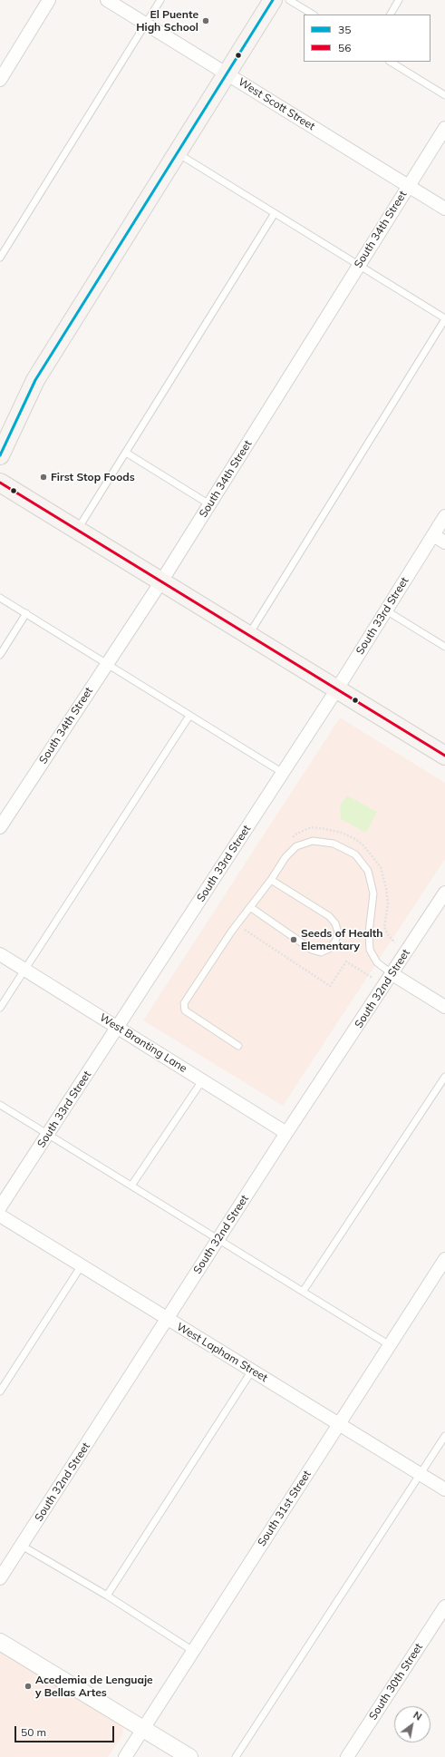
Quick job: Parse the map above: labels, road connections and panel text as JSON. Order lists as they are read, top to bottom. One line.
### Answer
{"streets":{"street":["West Scott Street","South 34th Street","South 33rd Street","South 32nd Street","West Branting Lane","West Lapham Street","South 31st Street","South 30th Street"]},"crossings":[["West Scott Street","South 34th Street"],["South 33rd Street","West Branting Lane"],["South 32nd Street","West Branting Lane"],["South 32nd Street","West Lapham Street"],["West Lapham Street","South 31st Street"]],"places":["El Puente High School","First Stop Foods","Seeds of Health Elementary","Acedemia de Lenguaje y Bellas Artes"],"lines":["transit line 35","transit line 56"],"legend":["35","56"],"scale_bar":"50 m","north":"top right"}
